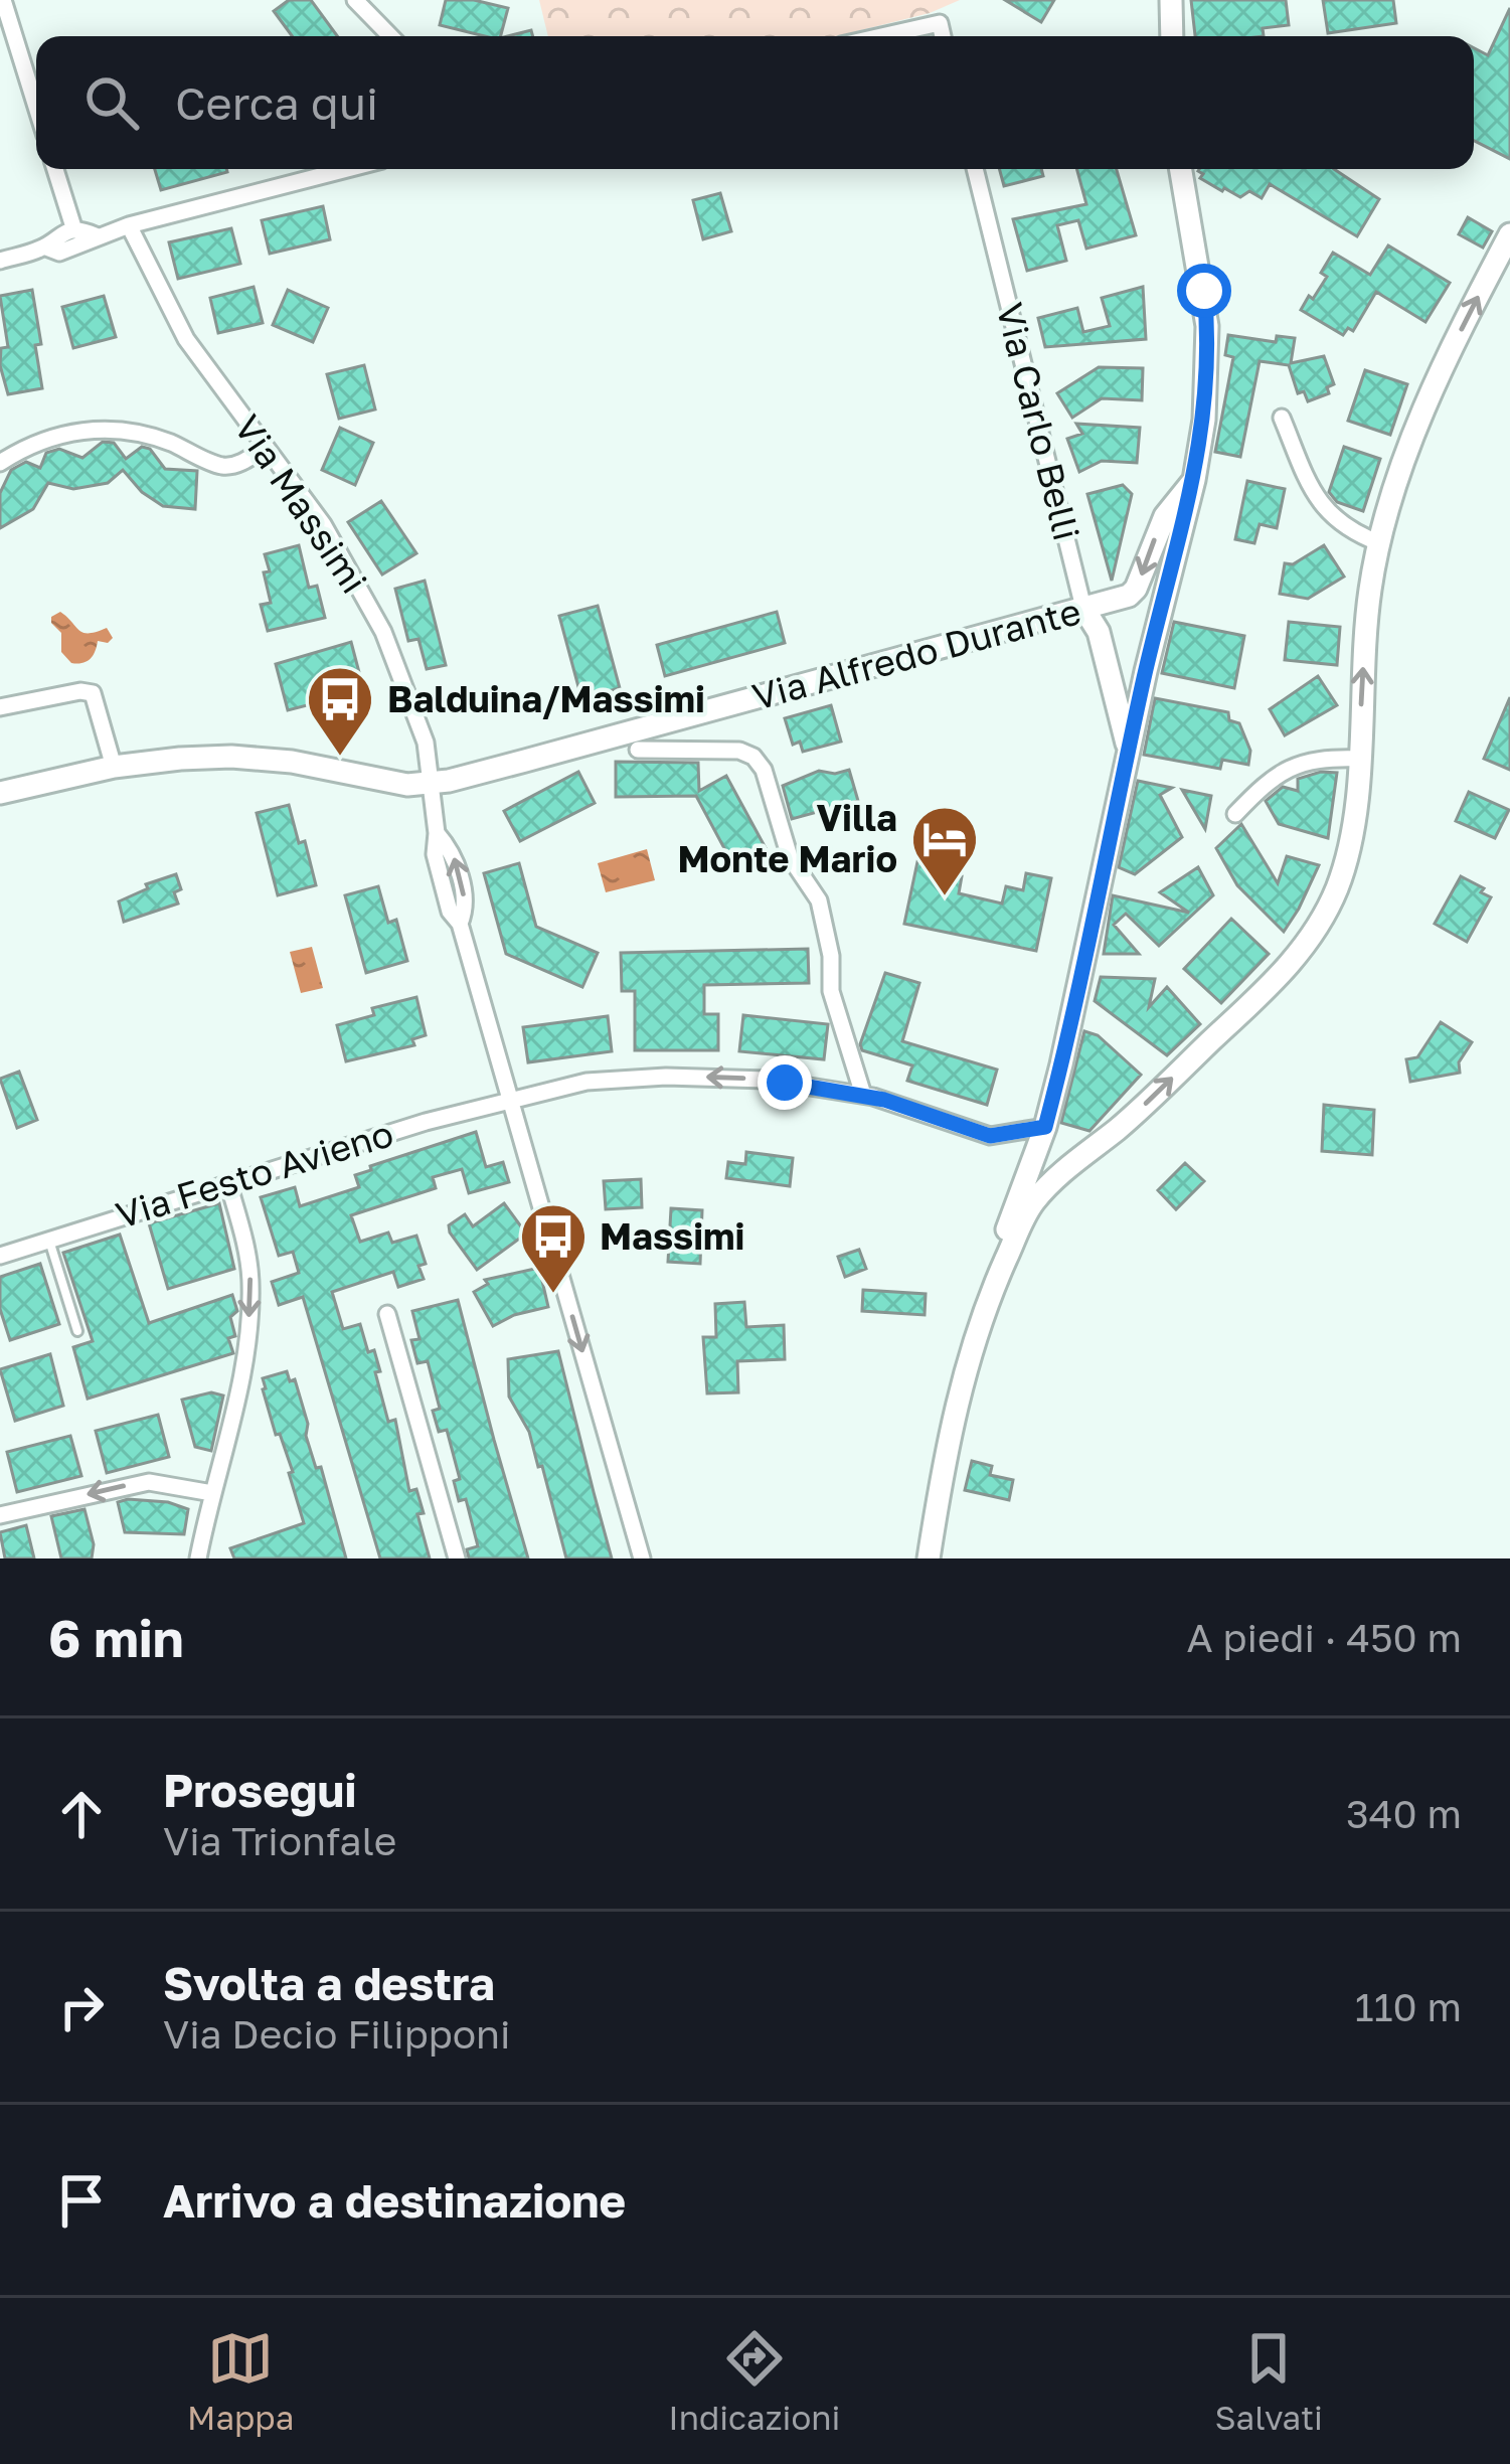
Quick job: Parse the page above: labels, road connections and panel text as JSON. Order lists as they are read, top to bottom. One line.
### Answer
{"streets":{"main road":["Via Carlo Belli","Via Alfredo Durante"],"street":["Via Massimi","Via Festo Avieno"]},"crossings":[["Via Carlo Belli","Via Alfredo Durante"],["Via Massimi","Via Alfredo Durante"],["Via Massimi","Via Festo Avieno"]],"places":{"bus stop":["Balduina/Massimi","Massimi"],"hotel":["Villa Monte Mario"]},"page":{"search":"Cerca qui","heading":["6 min","A piedi · 450 m"],"list":[["Prosegui","Via Trionfale","340 m"],["Svolta a destra","Via Decio Filipponi","110 m"],"Arrivo a destinazione"],"nav":["Mappa","Indicazioni","Salvati"]}}
